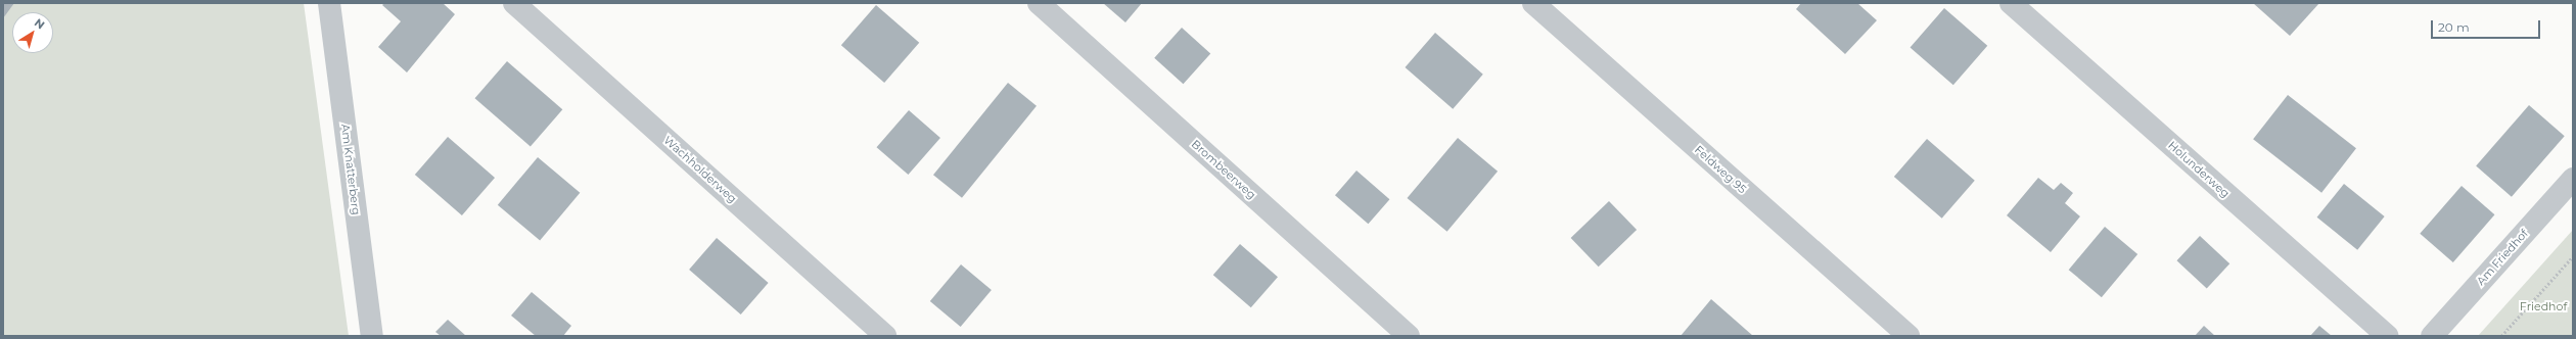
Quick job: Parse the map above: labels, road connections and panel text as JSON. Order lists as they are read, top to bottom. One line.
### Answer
{"streets":{"street":["Am Knatterberg","Wachholderweg","Brombeerweg","Feldweg 95","Holunderweg","Am Friedhof"]},"parks":["Friedhof"],"scale_bar":"20 m","north":"top right"}
